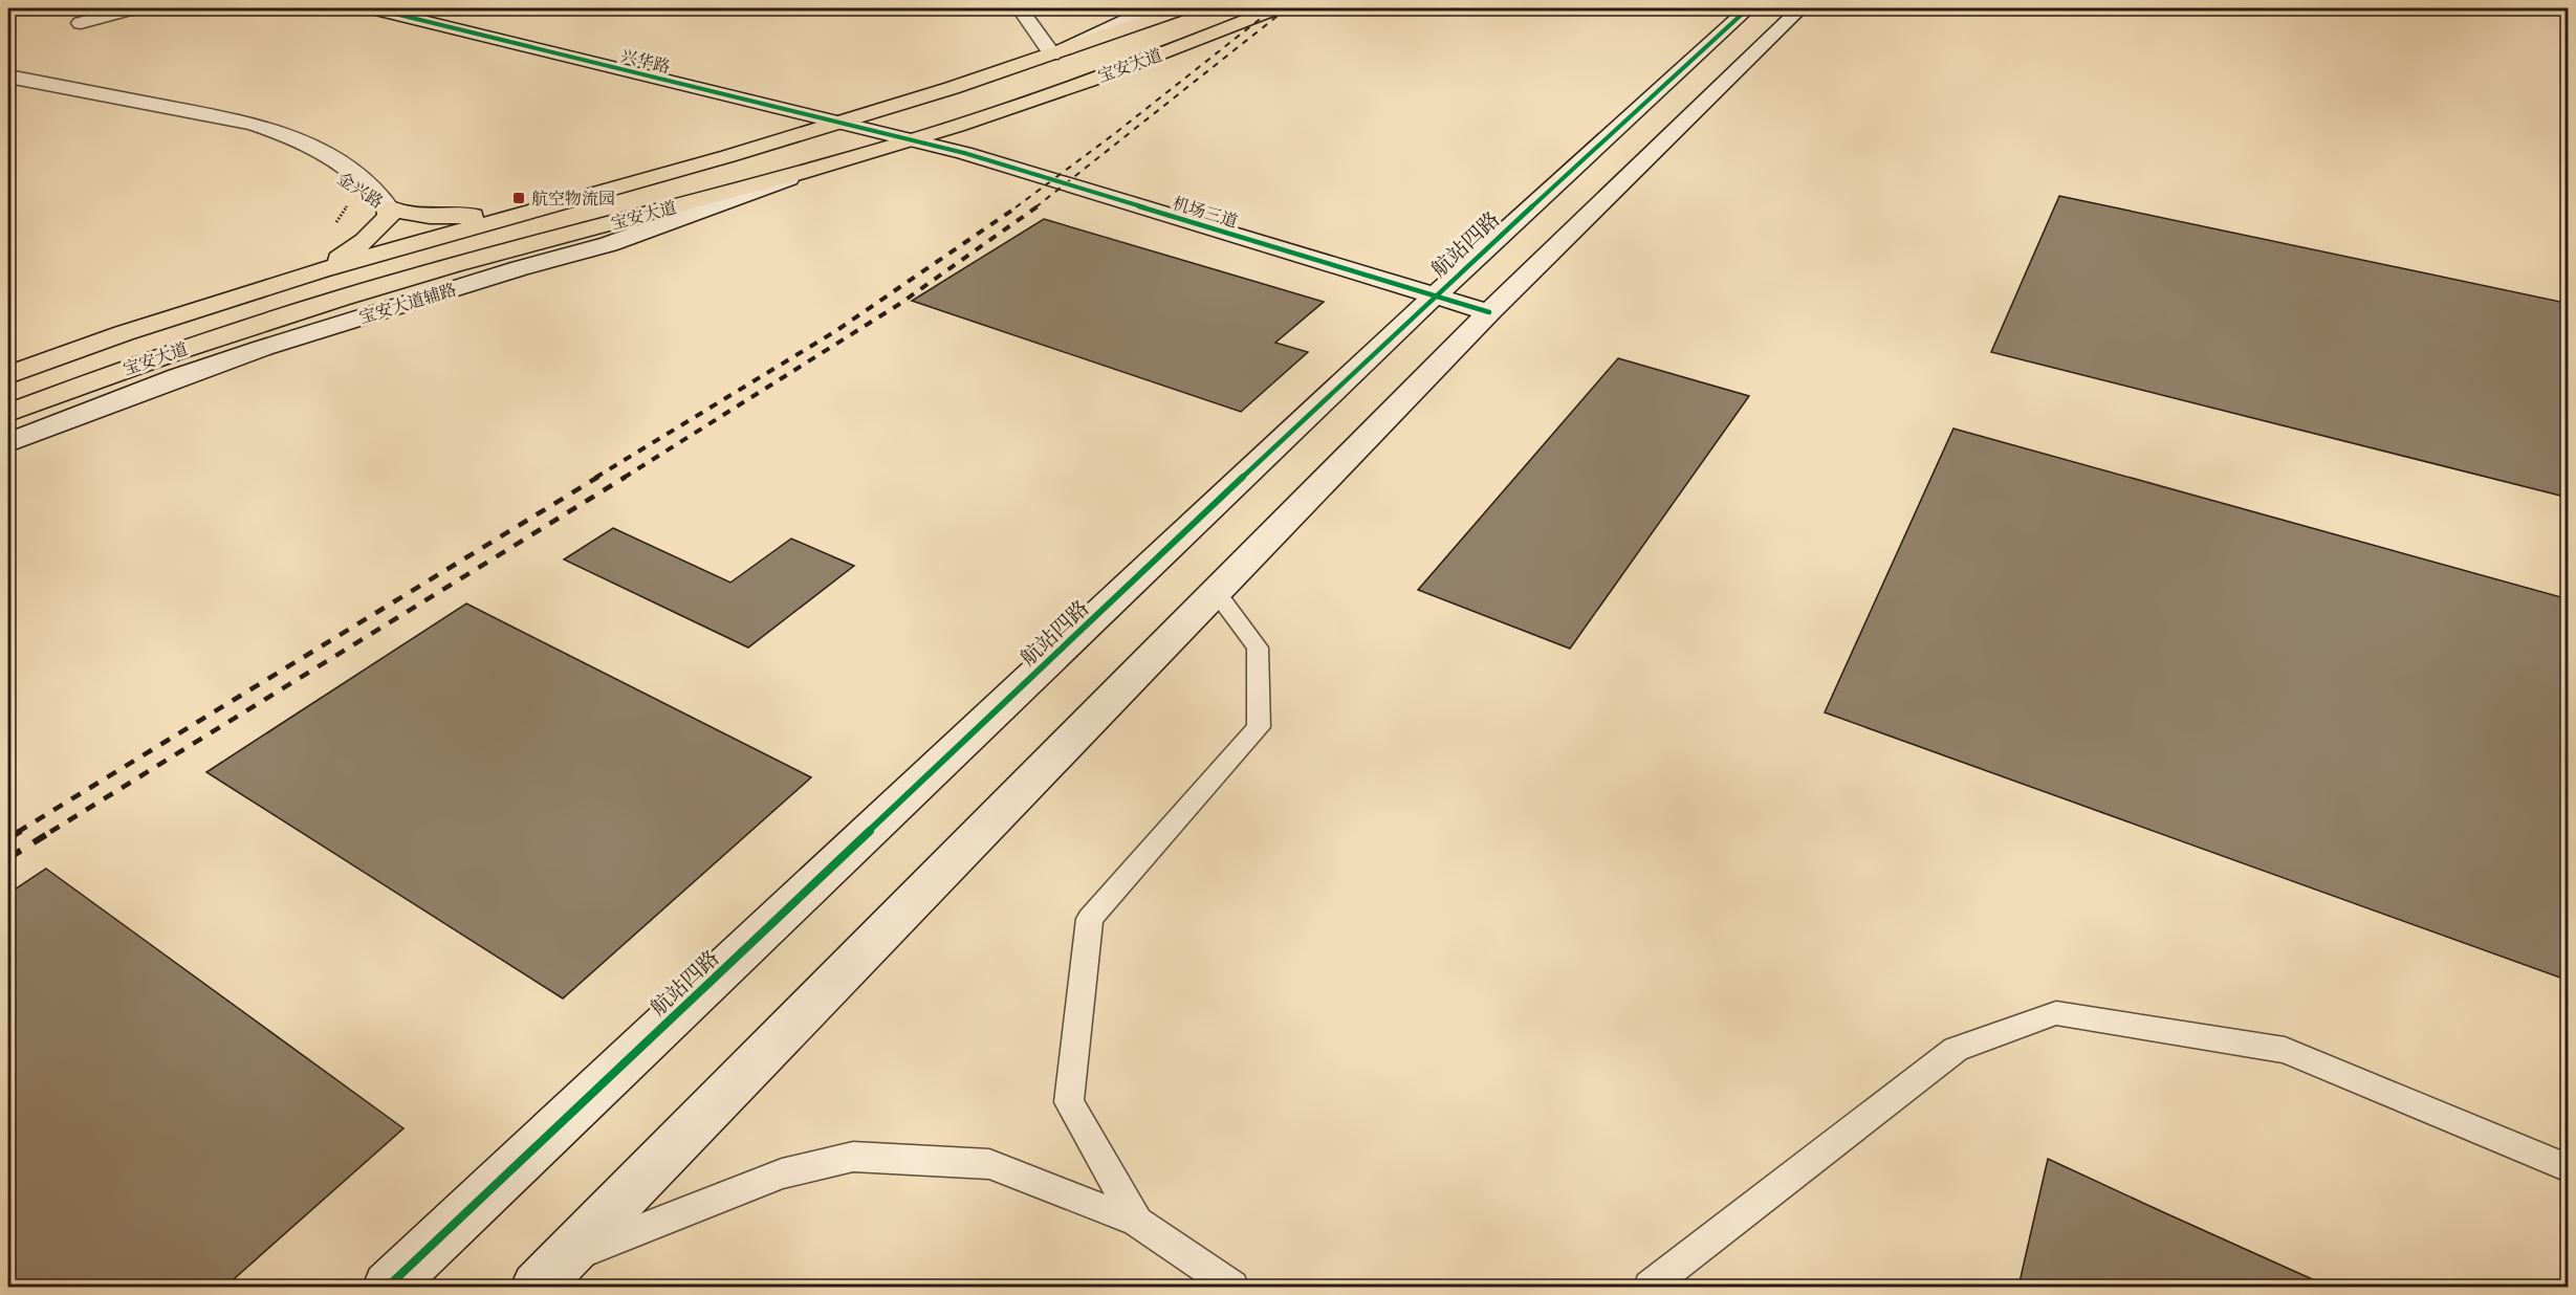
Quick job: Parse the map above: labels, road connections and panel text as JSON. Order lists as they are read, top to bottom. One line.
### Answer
{"streets":{"main road":["宝安大道"],"street":["兴华路","金兴路","机场三道","航站四路","宝安大道辅路"]},"crossings":[["兴华路","宝安大道"],["兴华路","机场三道"],["宝安大道","机场三道"],["宝安大道","宝安大道辅路"],["机场三道","航站四路"]],"places":{"transit":["航空物流园"]}}
